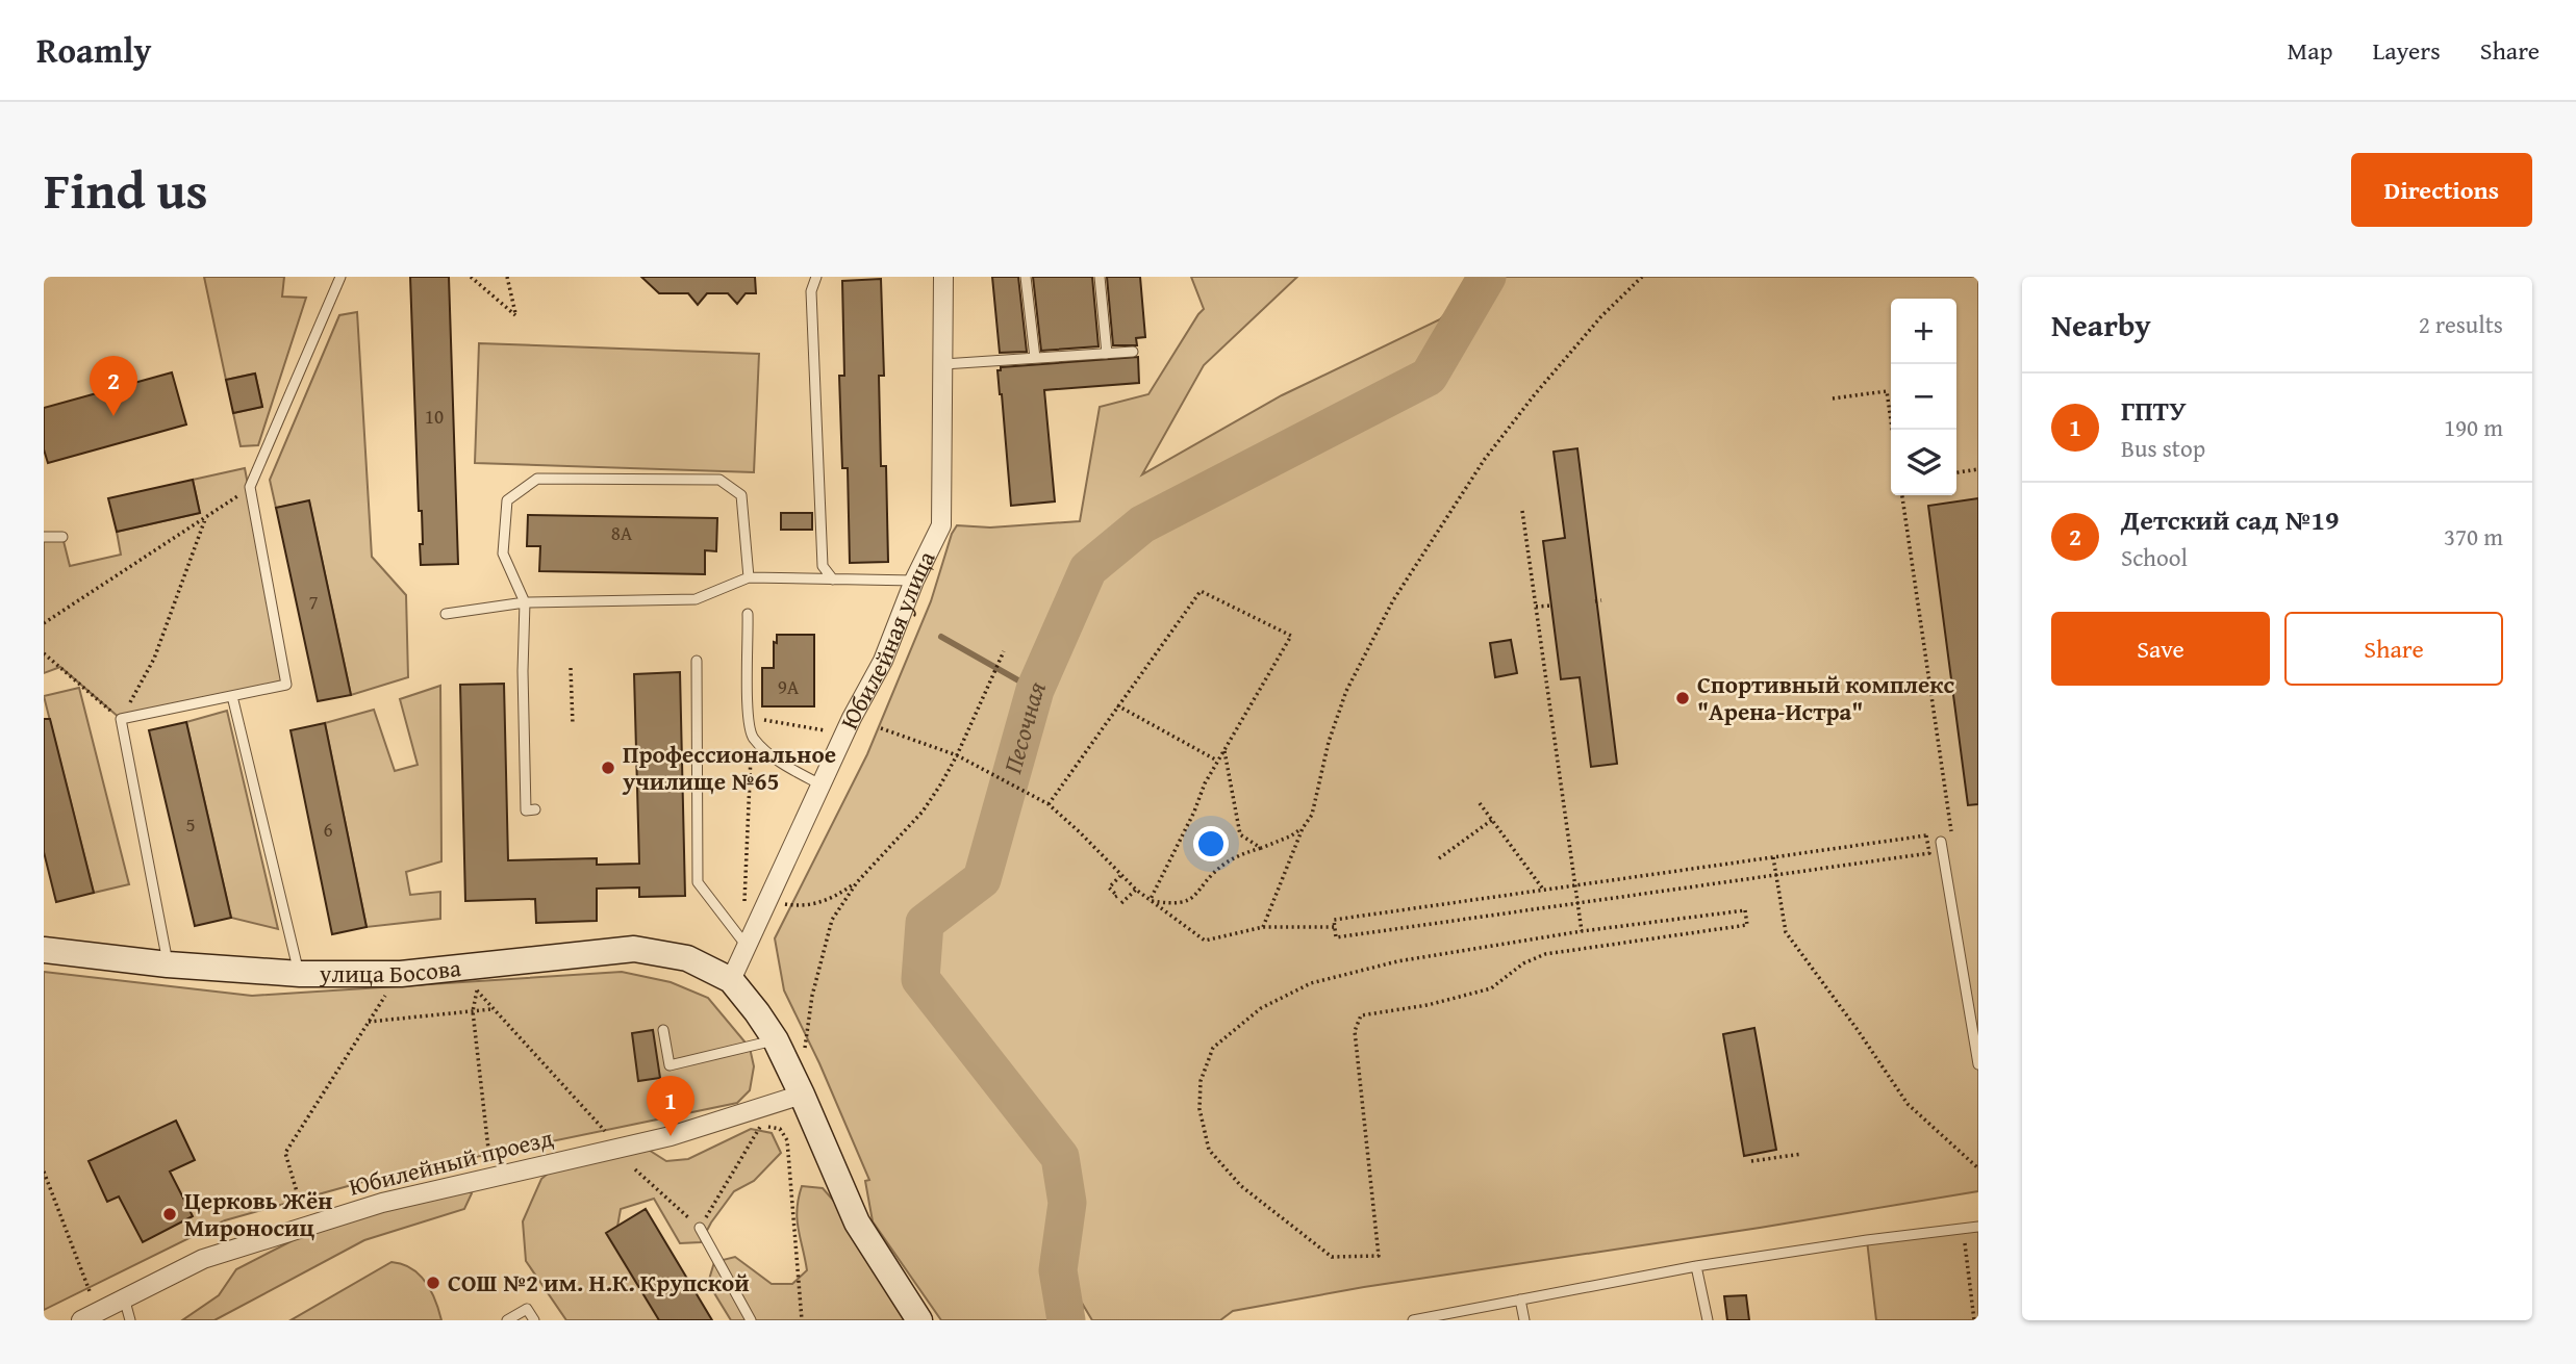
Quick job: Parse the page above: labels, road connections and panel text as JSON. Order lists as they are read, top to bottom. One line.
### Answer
{"streets":{"street":["Юбилейная улица","улица Босова","Юбилейный проезд"]},"crossings":[["Юбилейная улица","улица Босова"]],"water":["Песочная"],"places":["Спортивный комплекс \"Арена-Истра\"","Профессиональное училище №65","Церковь Жён Мироносиц","СОШ №2 им. Н.К. Крупской"],"house_numbers":["10","8А","7","9А","5","6"],"page":{"header":"Roamly","nav":["Map","Layers","Share"],"title":"Find us","buttons":["Directions",["Save","Share"]],"heading":["Nearby","2 results"],"map_buttons":["+","−"],"pins":["2","1"],"list":[{"mark":"1","name":"ГПТУ","note":"Bus stop","value":"190 m"},{"mark":"2","name":"Детский сад №19","note":"School","value":"370 m"}]}}
